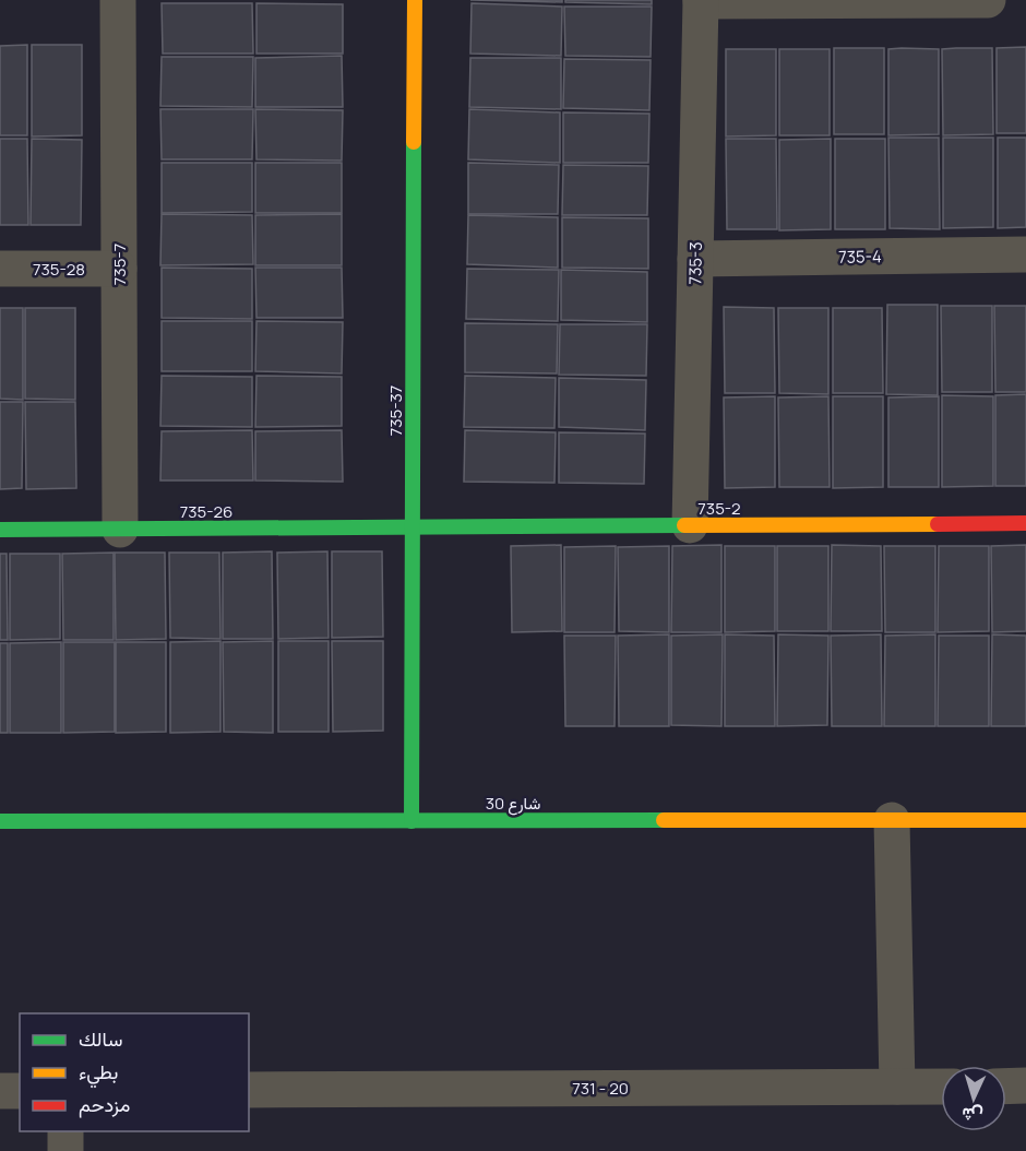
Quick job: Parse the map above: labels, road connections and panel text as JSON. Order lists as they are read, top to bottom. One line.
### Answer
{"streets":{"street":["735-4","735-3","735-7","735-28","735-37","735-2","735-26","شارع 30","731 - 20"]},"crossings":[["735-4","735-3"],["735-3","735-2"],["735-7","735-28"],["735-7","735-26"],["735-37","735-2"],["735-37","735-26"],["735-37","شارع 30"],["735-2","735-26"]],"legend":["سالك","بطيء","مزدحم"],"north":"bottom"}
